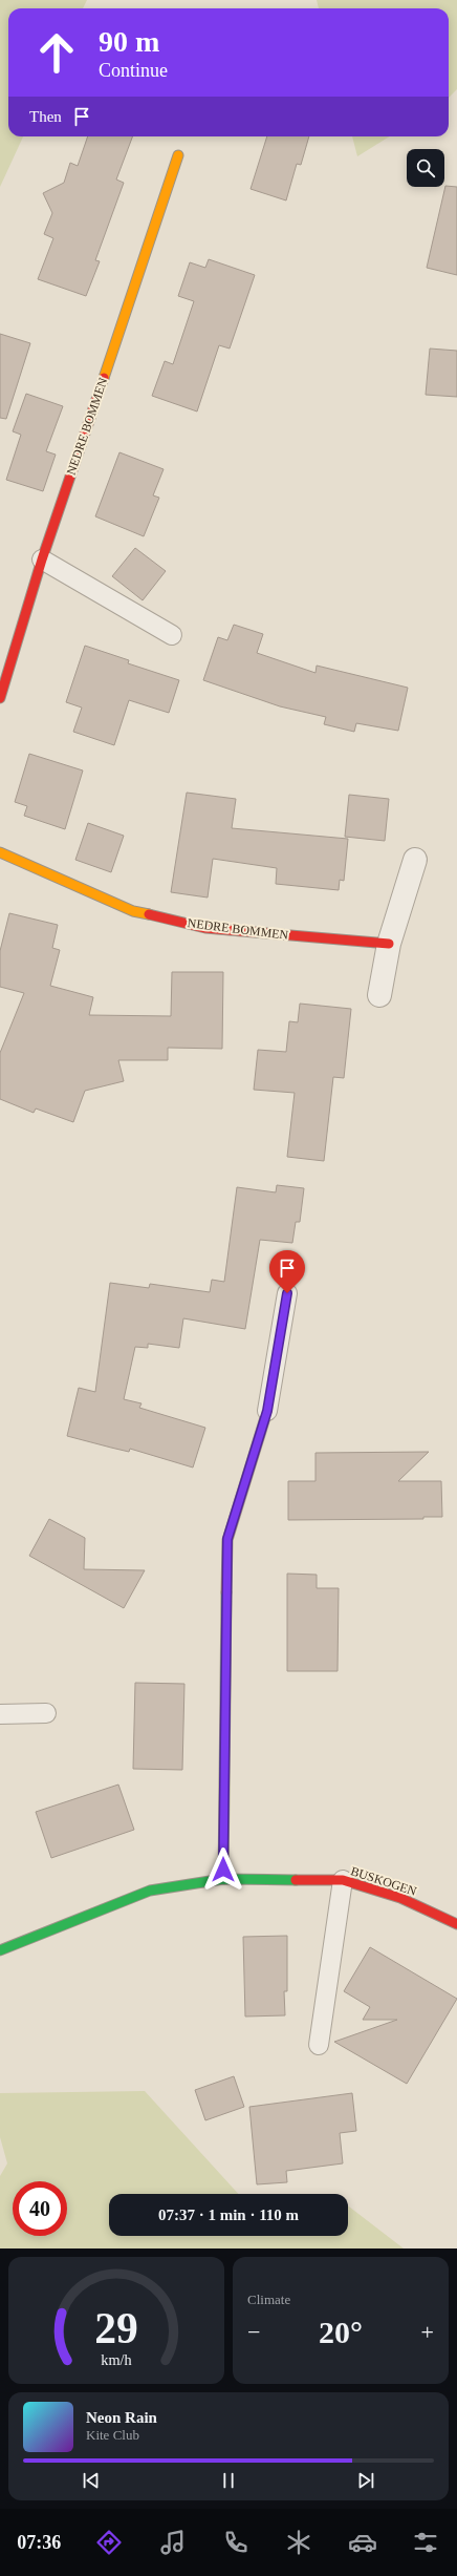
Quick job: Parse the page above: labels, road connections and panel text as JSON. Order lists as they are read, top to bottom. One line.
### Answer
{"streets":{"street":["NEDRE BOMMEN","BUSKOGEN"]},"page":{"turn":["90 m","Continue"],"then":"Then","limit":"40","trip":"07:37 · 1 min · 110 m","tile":"Climate","heat":["−","20°","+"],"song":["Neon Rain","Kite Club"],"tabs":"07:36","gauge":["29","km/h"]}}
